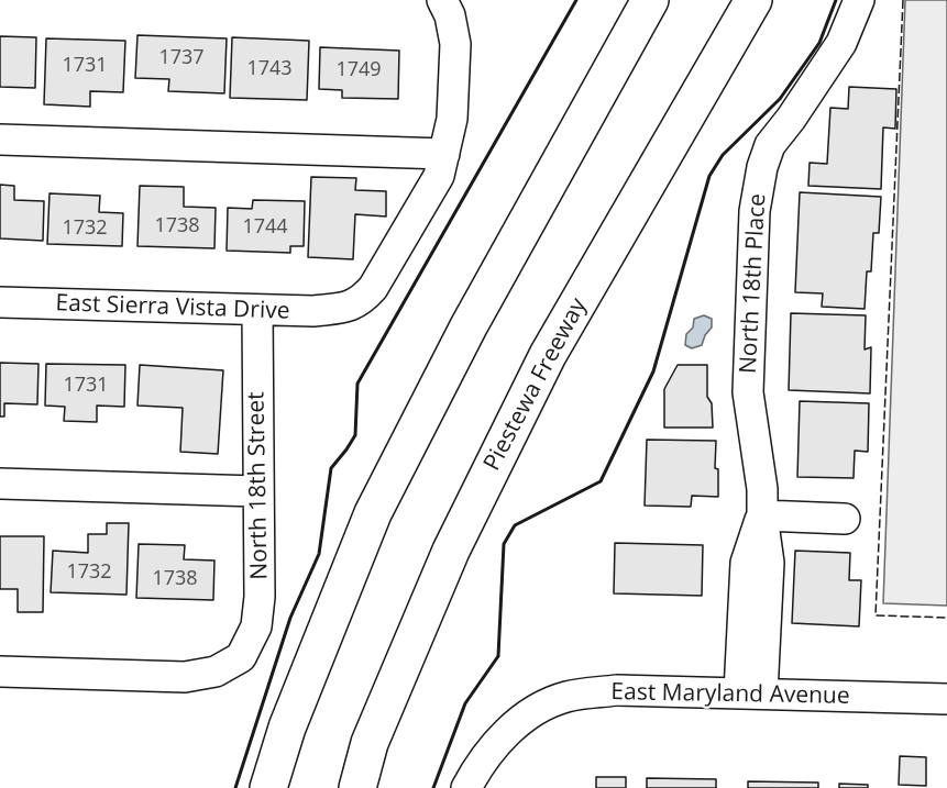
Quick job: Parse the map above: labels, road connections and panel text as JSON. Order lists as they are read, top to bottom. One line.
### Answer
{"streets":{"highway":["Piestewa Freeway"],"street":["North 18th Place","East Sierra Vista Drive","North 18th Street","East Maryland Avenue"]},"crossings":[["North 18th Place","East Maryland Avenue"],["East Sierra Vista Drive","North 18th Street"]],"house_numbers":["1737","1731","1743","1749","1738","1744","1732","1731","1732","1738"]}
